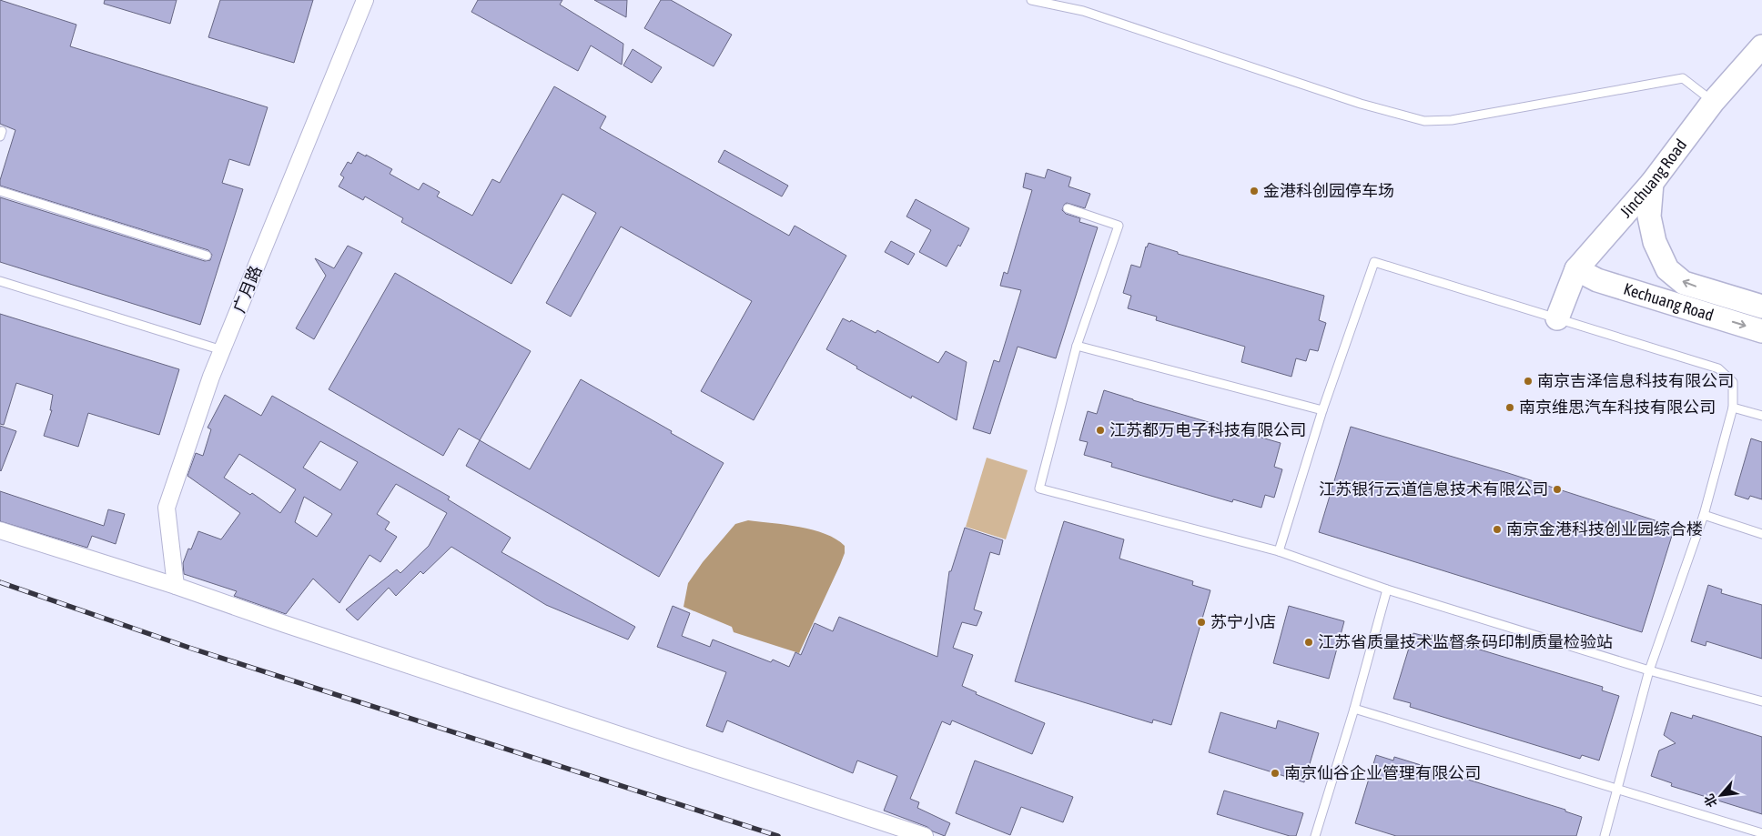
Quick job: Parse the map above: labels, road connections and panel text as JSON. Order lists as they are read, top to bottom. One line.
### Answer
{"streets":{"street":["Jinchuang Road","广月路","Kechuang Road"]},"crossings":[["Jinchuang Road","Kechuang Road"]],"places":["金港科创园停车场","南京吉泽信息科技有限公司","南京维思汽车科技有限公司","江苏都万电子科技有限公司","江苏银行云道信息技术有限公司","南京金港科技创业园综合楼","苏宁小店","江苏省质量技术监督条码印制质量检验站","南京仙谷企业管理有限公司"],"north":"bottom left"}
